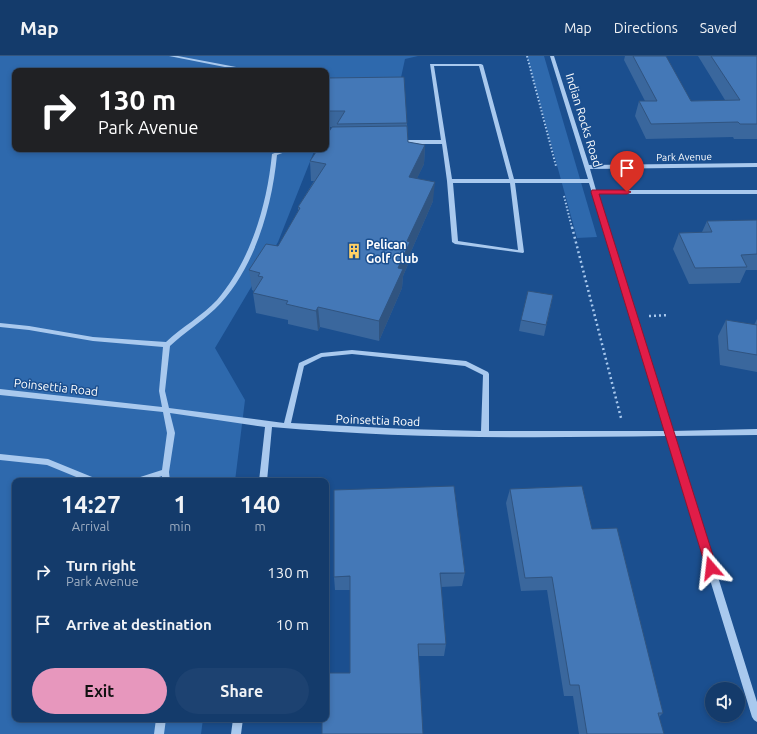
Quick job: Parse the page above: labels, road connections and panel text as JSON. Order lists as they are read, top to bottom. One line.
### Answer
{"streets":{"street":["Indian Rocks Road","Park Avenue","Poinsettia Road"]},"crossings":[["Indian Rocks Road","Park Avenue"],["Indian Rocks Road","Poinsettia Road"]],"places":{"building":["Pelican Golf Club"]},"page":{"header":"Map","nav":["Map","Directions","Saved"],"turn":["130 m","Park Avenue"],"eta":["14:27","Arrival","1","min","140","m"],"list":[{"name":"Turn right","note":"Park Avenue","value":"130 m"},{"name":"Arrive at destination","value":"10 m"}],"buttons":["Exit","Share"]}}
